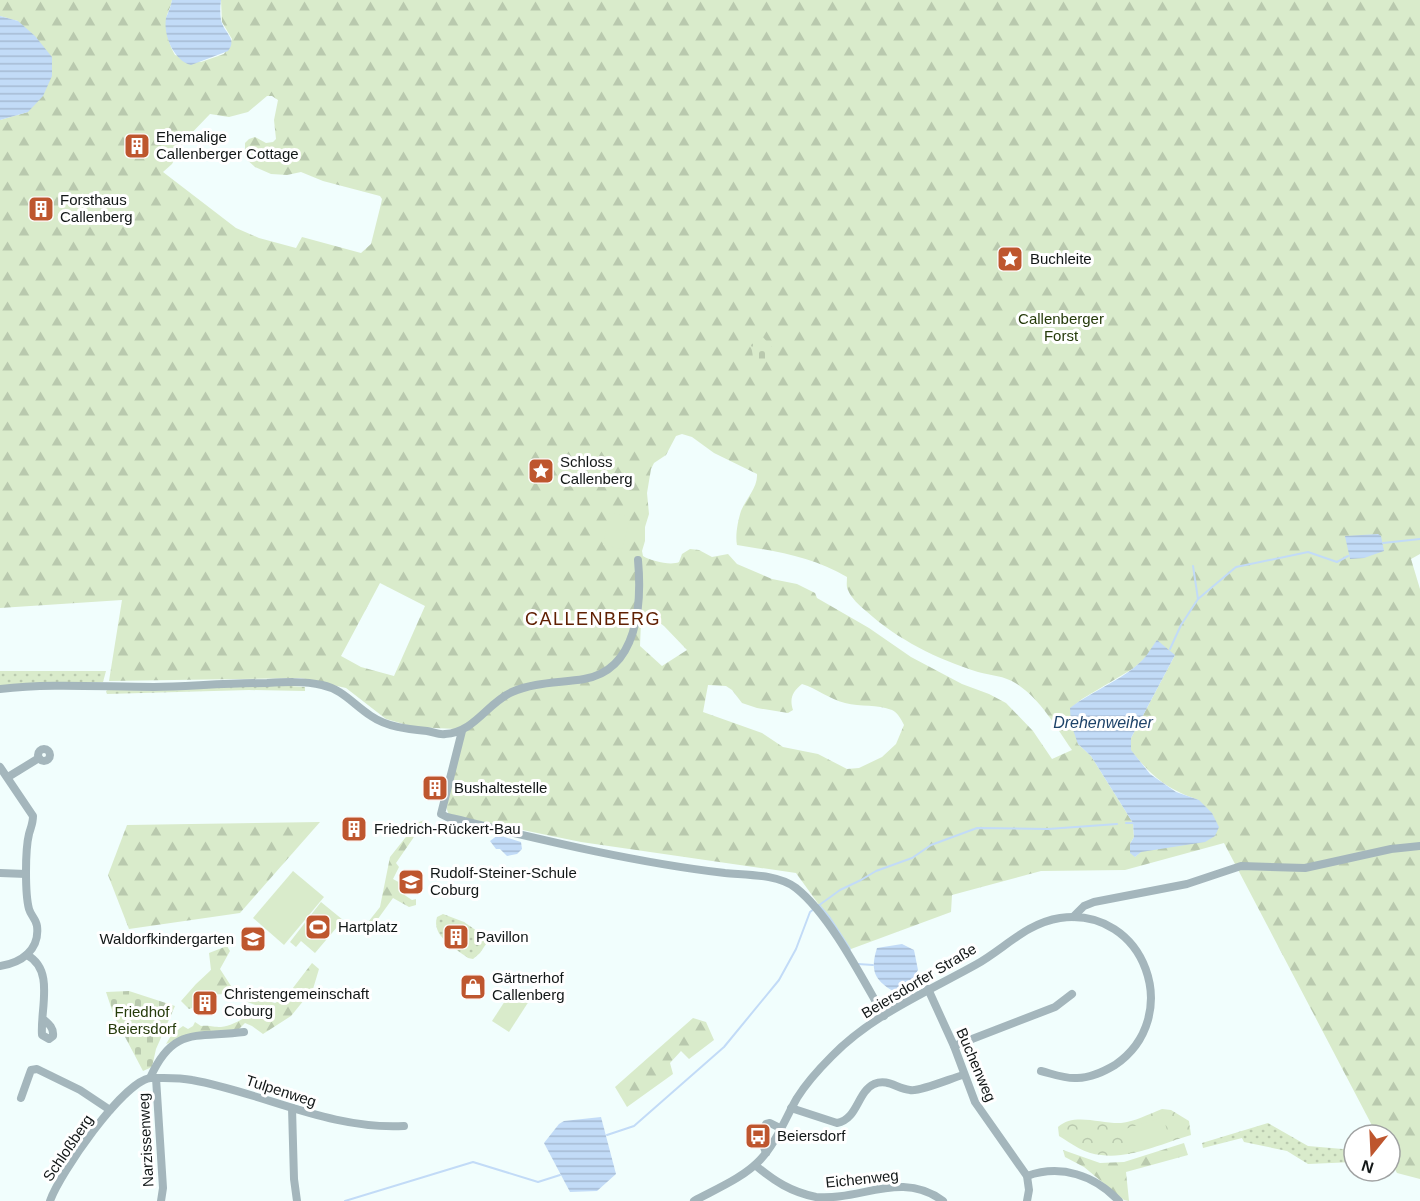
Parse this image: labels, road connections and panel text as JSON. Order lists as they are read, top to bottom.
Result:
{
  "streets": {
    "street": [
      "Beiersdorfer Straße",
      "Buchenweg",
      "Tulpenweg",
      "Narzissenweg",
      "Schloßberg",
      "Eichenweg"
    ]
  },
  "crossings": [
    ["Beiersdorfer Straße", "Buchenweg"],
    ["Beiersdorfer Straße", "Eichenweg"],
    ["Tulpenweg", "Narzissenweg"],
    ["Tulpenweg", "Schloßberg"],
    ["Narzissenweg", "Schloßberg"]
  ],
  "districts": ["CALLENBERG"],
  "water": ["Drehenweiher"],
  "parks": ["Callenberger Forst", "Friedhof Beiersdorf"],
  "places": {
    "building": [
      "Ehemalige Callenberger Cottage",
      "Forsthaus Callenberg",
      "Bushaltestelle",
      "Friedrich-Rückert-Bau",
      "Pavillon",
      "Christengemeinschaft Coburg"
    ],
    "place": ["Buchleite", "Schloss Callenberg"],
    "school or university": ["Rudolf-Steiner-Schule Coburg", "Waldorfkindergarten"],
    "sports": ["Hartplatz"],
    "shop": ["Gärtnerhof Callenberg"],
    "bus stop": ["Beiersdorf"]
  },
  "north": "bottom"
}
